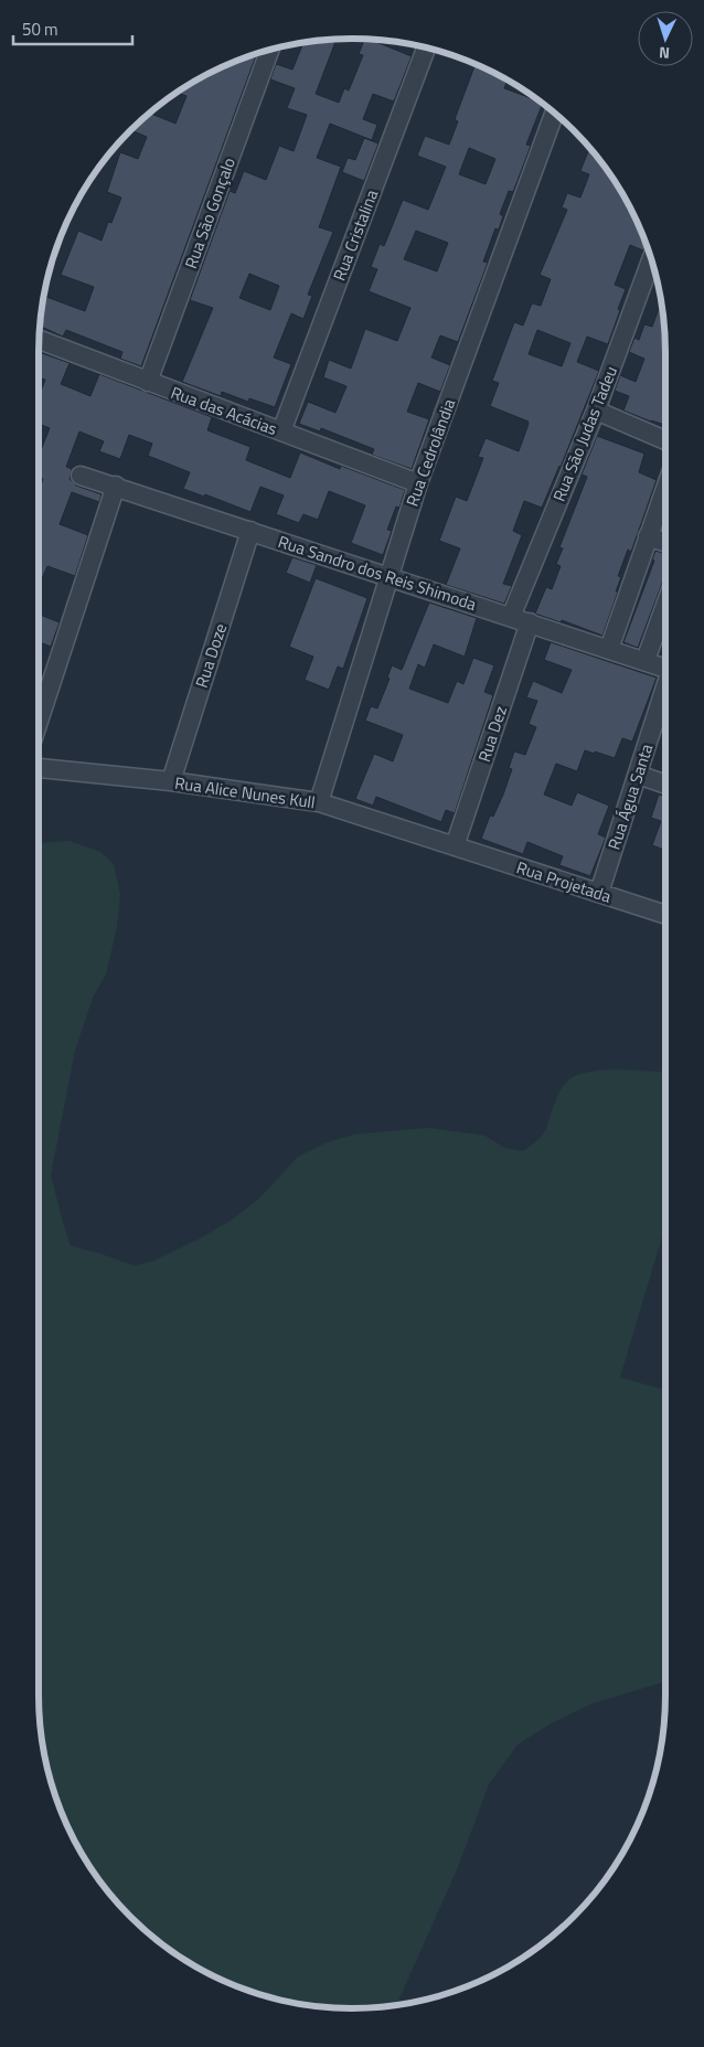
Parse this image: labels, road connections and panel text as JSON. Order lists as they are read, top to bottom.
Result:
{
  "streets": {
    "street": [
      "Rua São Gonçalo",
      "Rua Cristalina",
      "Rua das Acácias",
      "Rua São Judas Tadeu",
      "Rua Cedrolândia",
      "Rua Sandro dos Reis Shimoda",
      "Rua Doze",
      "Rua Dez",
      "Rua Alice Nunes Kull",
      "Rua Água Santa",
      "Rua Projetada"
    ]
  },
  "crossings": [
    ["Rua São Gonçalo", "Rua das Acácias"],
    ["Rua Cristalina", "Rua das Acácias"],
    ["Rua das Acácias", "Rua Cedrolândia"],
    ["Rua São Judas Tadeu", "Rua Sandro dos Reis Shimoda"],
    ["Rua Cedrolândia", "Rua Sandro dos Reis Shimoda"],
    ["Rua Cedrolândia", "Rua Alice Nunes Kull"],
    ["Rua Sandro dos Reis Shimoda", "Rua Doze"],
    ["Rua Sandro dos Reis Shimoda", "Rua Dez"],
    ["Rua Doze", "Rua Alice Nunes Kull"],
    ["Rua Dez", "Rua Alice Nunes Kull"],
    ["Rua Dez", "Rua Projetada"],
    ["Rua Alice Nunes Kull", "Rua Projetada"],
    ["Rua Água Santa", "Rua Projetada"]
  ],
  "scale_bar": "50 m",
  "north": "bottom"
}
